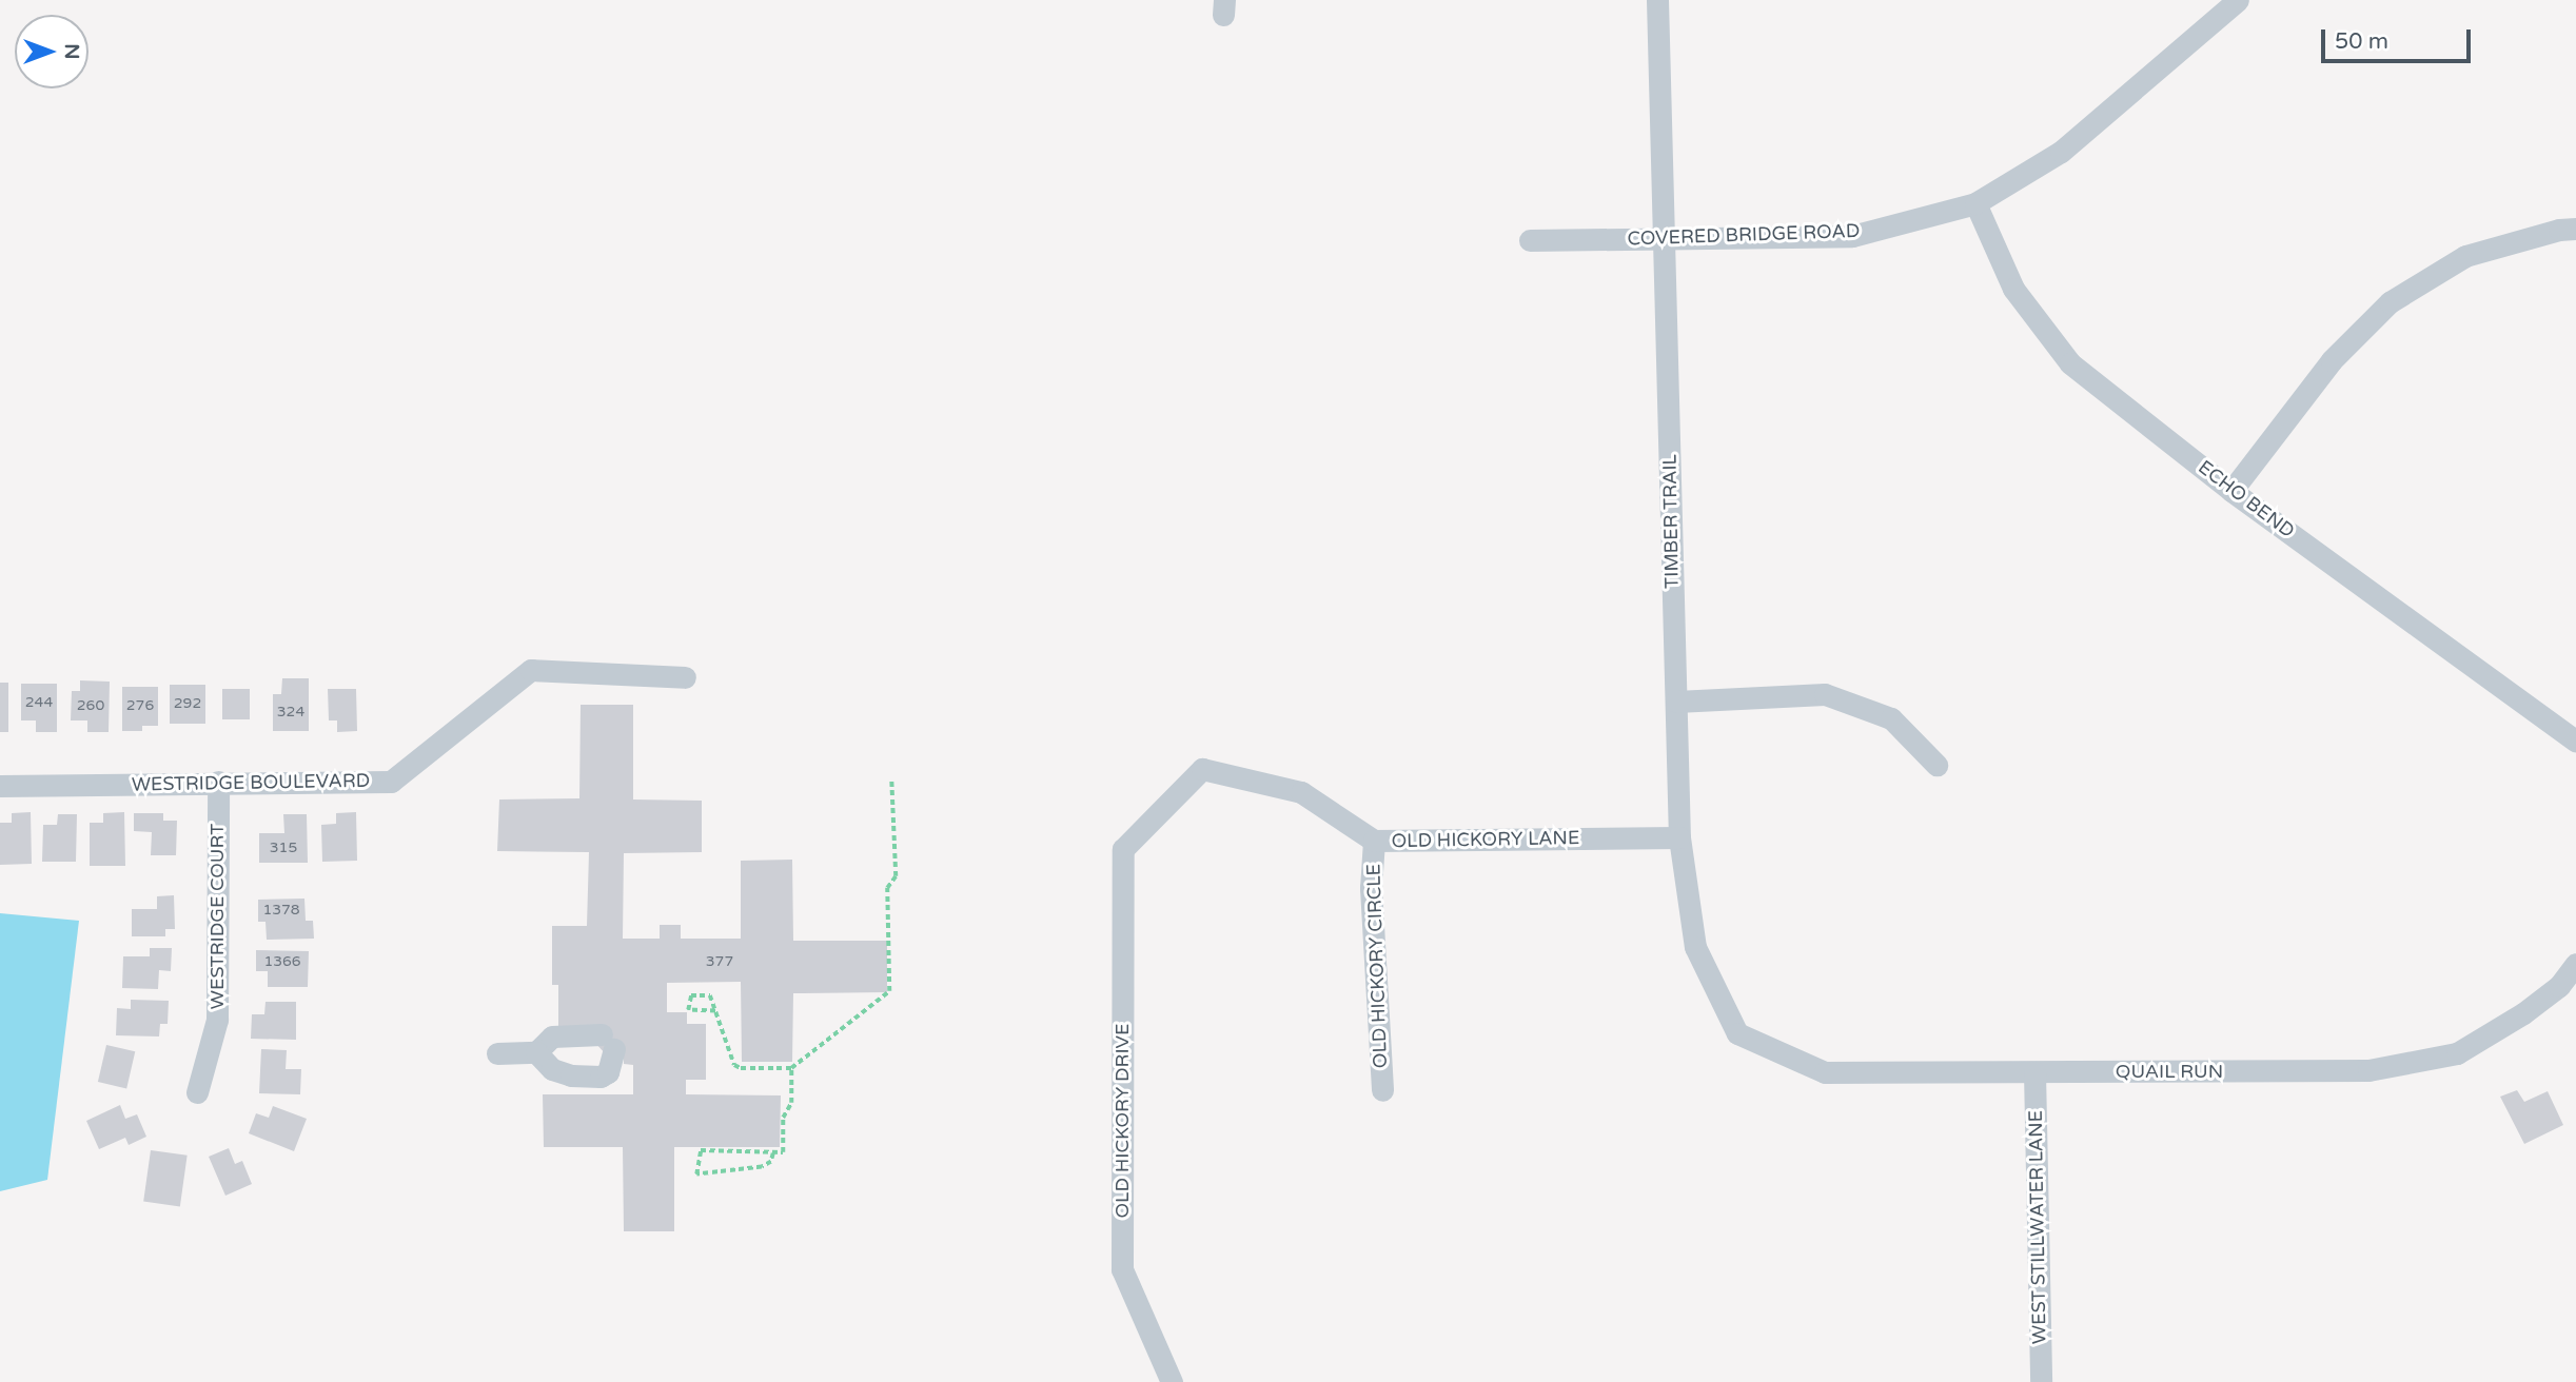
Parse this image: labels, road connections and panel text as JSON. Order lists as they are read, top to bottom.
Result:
{
  "streets": {
    "street": [
      "COVERED BRIDGE ROAD",
      "ECHO BEND",
      "TIMBER TRAIL",
      "WESTRIDGE BOULEVARD",
      "OLD HICKORY LANE",
      "WESTRIDGE COURT",
      "OLD HICKORY CIRCLE",
      "QUAIL RUN",
      "OLD HICKORY DRIVE",
      "WEST STILLWATER LANE"
    ]
  },
  "crossings": [
    ["COVERED BRIDGE ROAD", "ECHO BEND"],
    ["COVERED BRIDGE ROAD", "TIMBER TRAIL"],
    ["TIMBER TRAIL", "OLD HICKORY LANE"],
    ["TIMBER TRAIL", "QUAIL RUN"],
    ["WESTRIDGE BOULEVARD", "WESTRIDGE COURT"],
    ["OLD HICKORY LANE", "OLD HICKORY CIRCLE"],
    ["OLD HICKORY LANE", "OLD HICKORY DRIVE"],
    ["QUAIL RUN", "WEST STILLWATER LANE"]
  ],
  "house_numbers": [
    "244",
    "292",
    "260",
    "276",
    "324",
    "315",
    "1378",
    "1366",
    "377"
  ],
  "scale_bar": "50 m",
  "north": "right"
}
